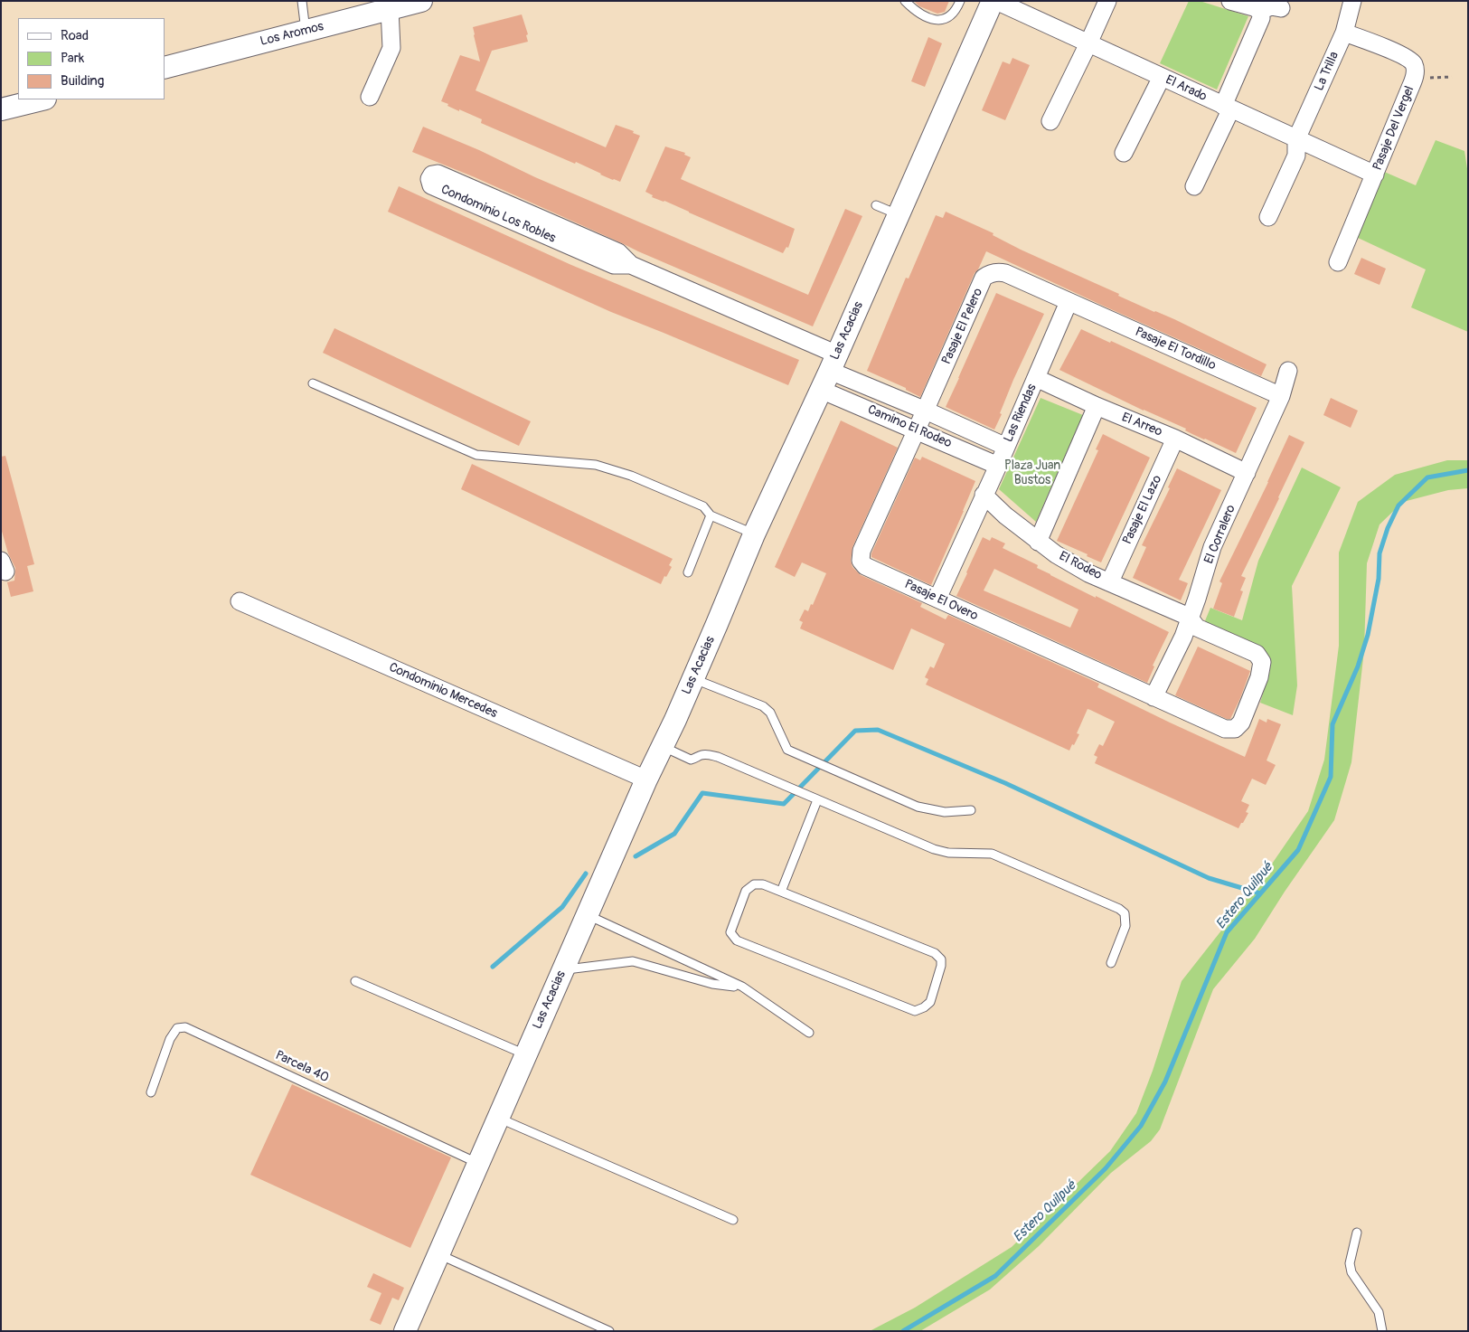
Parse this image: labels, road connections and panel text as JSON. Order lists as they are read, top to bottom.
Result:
{
  "streets": {
    "street": [
      "Los Aromos",
      "La Trilla",
      "El Arado",
      "Pasaje Del Vergel",
      "Condominio Los Robles",
      "Pasaje El Pelero",
      "Las Acacias",
      "Pasaje El Tordillo",
      "Las Riendas",
      "El Arreo",
      "Camino El Rodeo",
      "Pasaje El Lazo",
      "El Corralero",
      "El Rodeo",
      "Pasaje El Overo",
      "Condominio Mercedes"
    ],
    "lane": ["Parcela 40"]
  },
  "crossings": [
    ["La Trilla", "El Arado"],
    ["La Trilla", "Pasaje Del Vergel"],
    ["El Arado", "Pasaje Del Vergel"],
    ["El Arado", "Las Acacias"],
    ["Condominio Los Robles", "Las Acacias"],
    ["Condominio Los Robles", "Camino El Rodeo"],
    ["Pasaje El Pelero", "Pasaje El Tordillo"],
    ["Pasaje El Pelero", "Las Riendas"],
    ["Pasaje El Pelero", "Camino El Rodeo"],
    ["Las Acacias", "Camino El Rodeo"],
    ["Las Acacias", "Condominio Mercedes"],
    ["Las Acacias", "Parcela 40"],
    ["Pasaje El Tordillo", "Las Riendas"],
    ["Pasaje El Tordillo", "El Corralero"],
    ["Las Riendas", "El Arreo"],
    ["Las Riendas", "Camino El Rodeo"],
    ["Las Riendas", "El Rodeo"],
    ["Las Riendas", "Pasaje El Overo"],
    ["El Arreo", "Pasaje El Lazo"],
    ["El Arreo", "El Corralero"],
    ["Camino El Rodeo", "Pasaje El Overo"],
    ["Pasaje El Lazo", "El Rodeo"],
    ["El Corralero", "El Rodeo"],
    ["El Corralero", "Pasaje El Overo"],
    ["El Rodeo", "Pasaje El Overo"]
  ],
  "water": ["Estero Quilpué"],
  "parks": ["Plaza Juan Bustos"],
  "legend": ["Road", "Park", "Building"]
}
